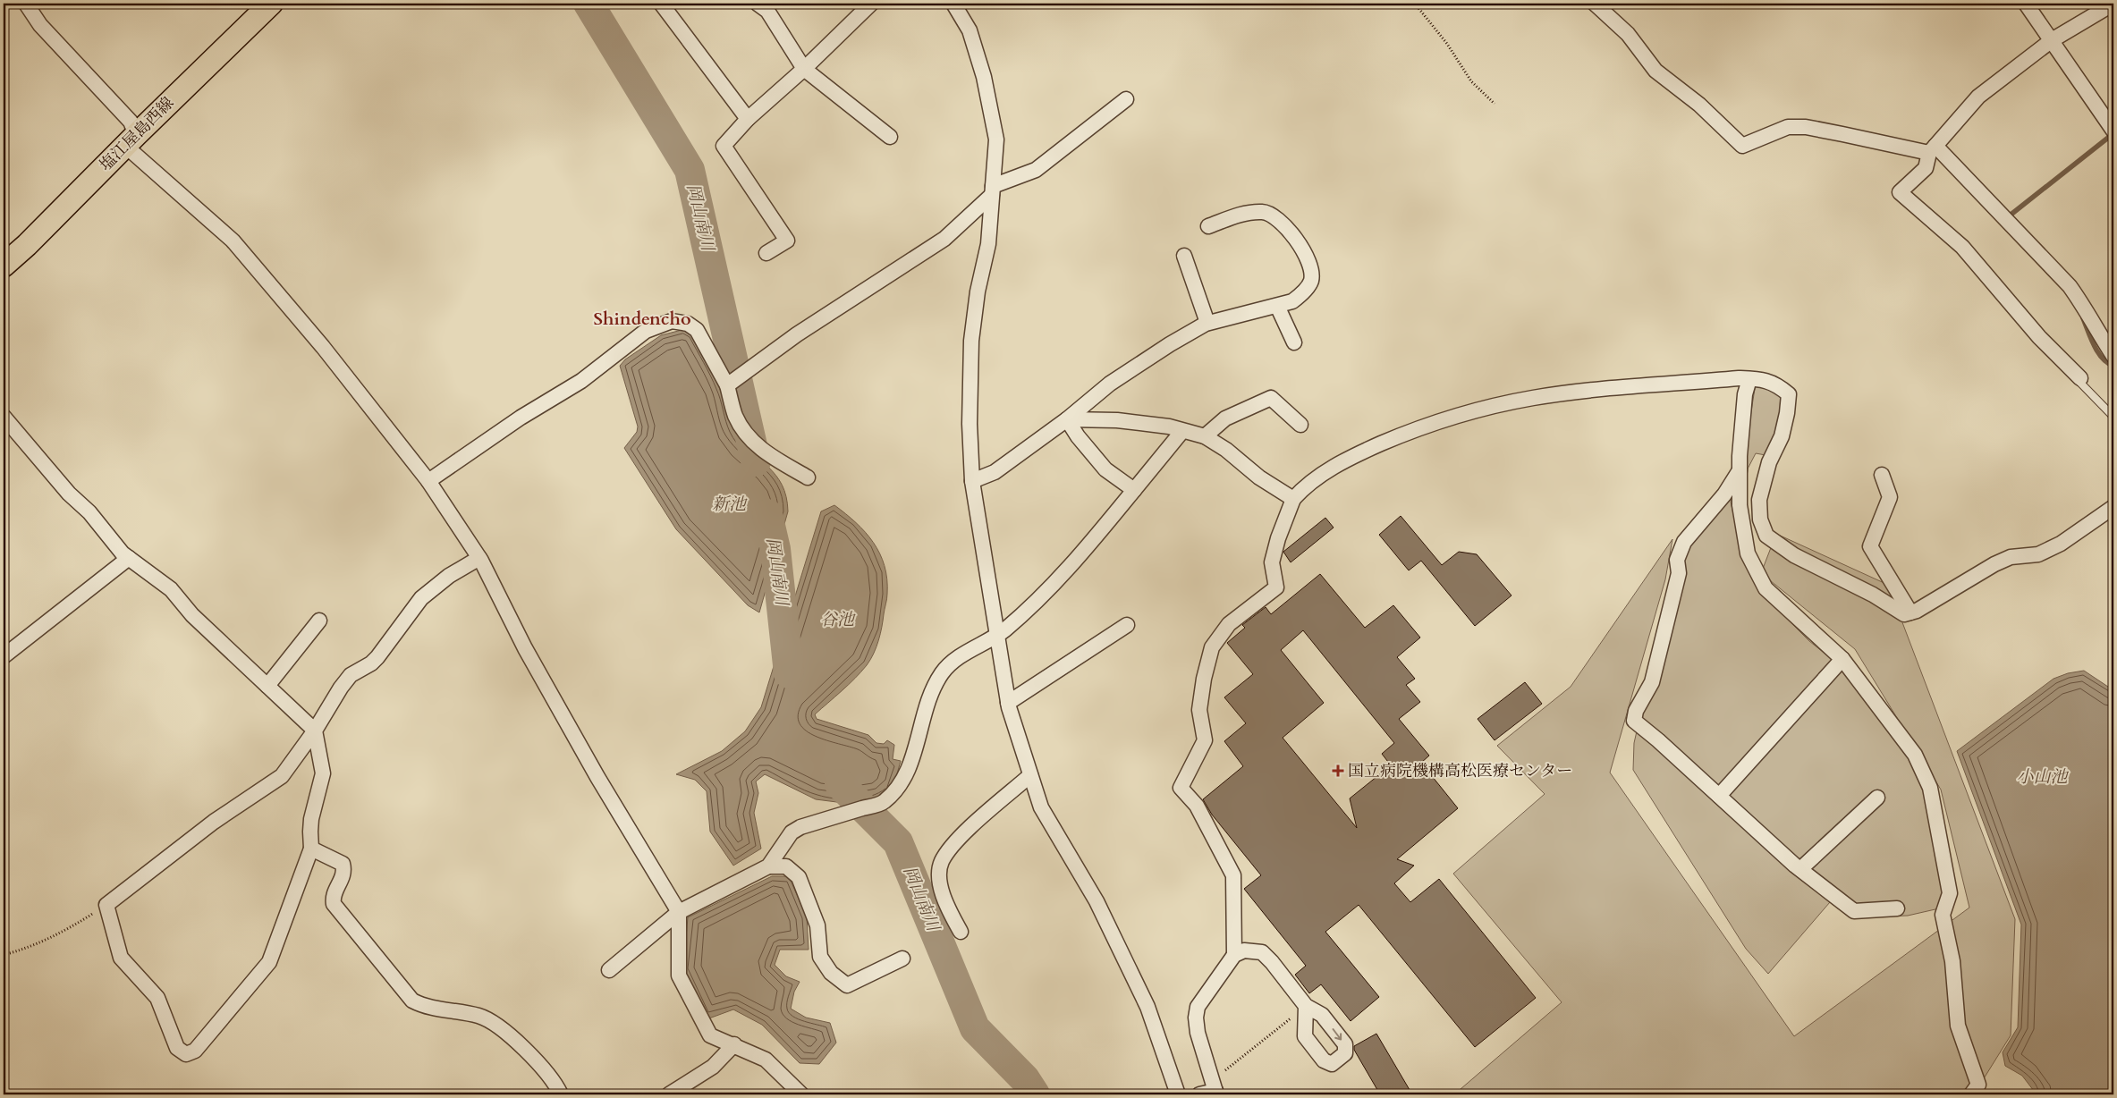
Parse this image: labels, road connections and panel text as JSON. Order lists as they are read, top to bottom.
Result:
{
  "streets": {
    "main road": ["塩江屋島西線"]
  },
  "districts": ["Shindencho"],
  "water": [
    "岡山南川",
    "新池",
    "谷池",
    "小山池"
  ],
  "places": {
    "health": ["国立病院機構高松医療センター"]
  }
}
